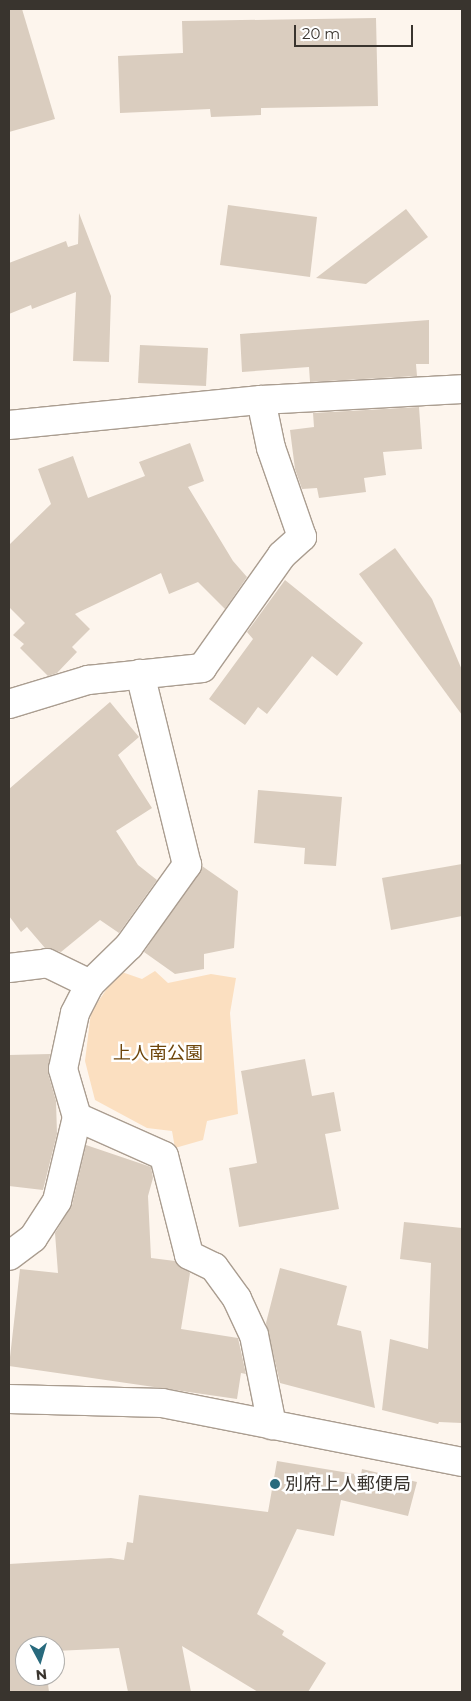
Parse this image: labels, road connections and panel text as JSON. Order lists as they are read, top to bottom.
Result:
{
  "parks": ["上人南公園"],
  "places": ["別府上人郵便局"],
  "scale_bar": "20 m",
  "north": "bottom"
}
